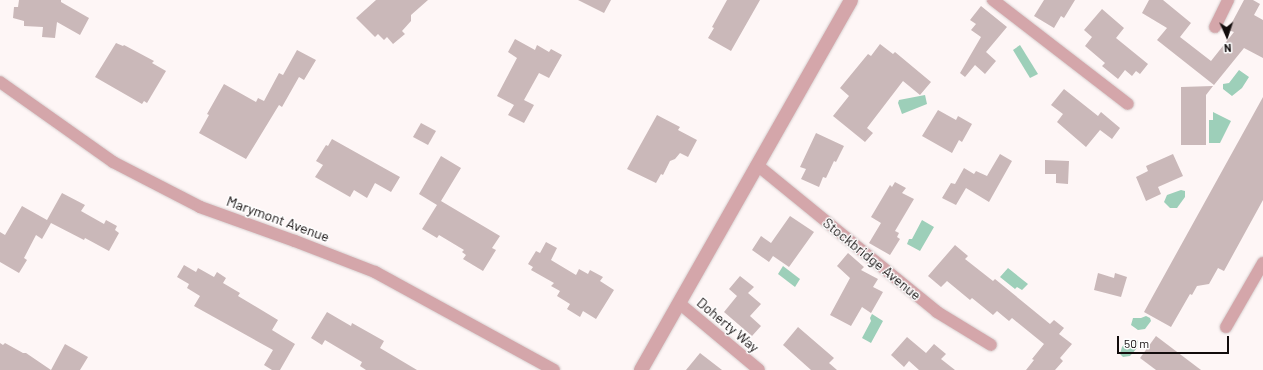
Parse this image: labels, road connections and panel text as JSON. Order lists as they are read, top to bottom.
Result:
{
  "streets": {
    "street": ["Marymont Avenue", "Stockbridge Avenue", "Doherty Way"]
  },
  "scale_bar": "50 m",
  "north": "bottom"
}
